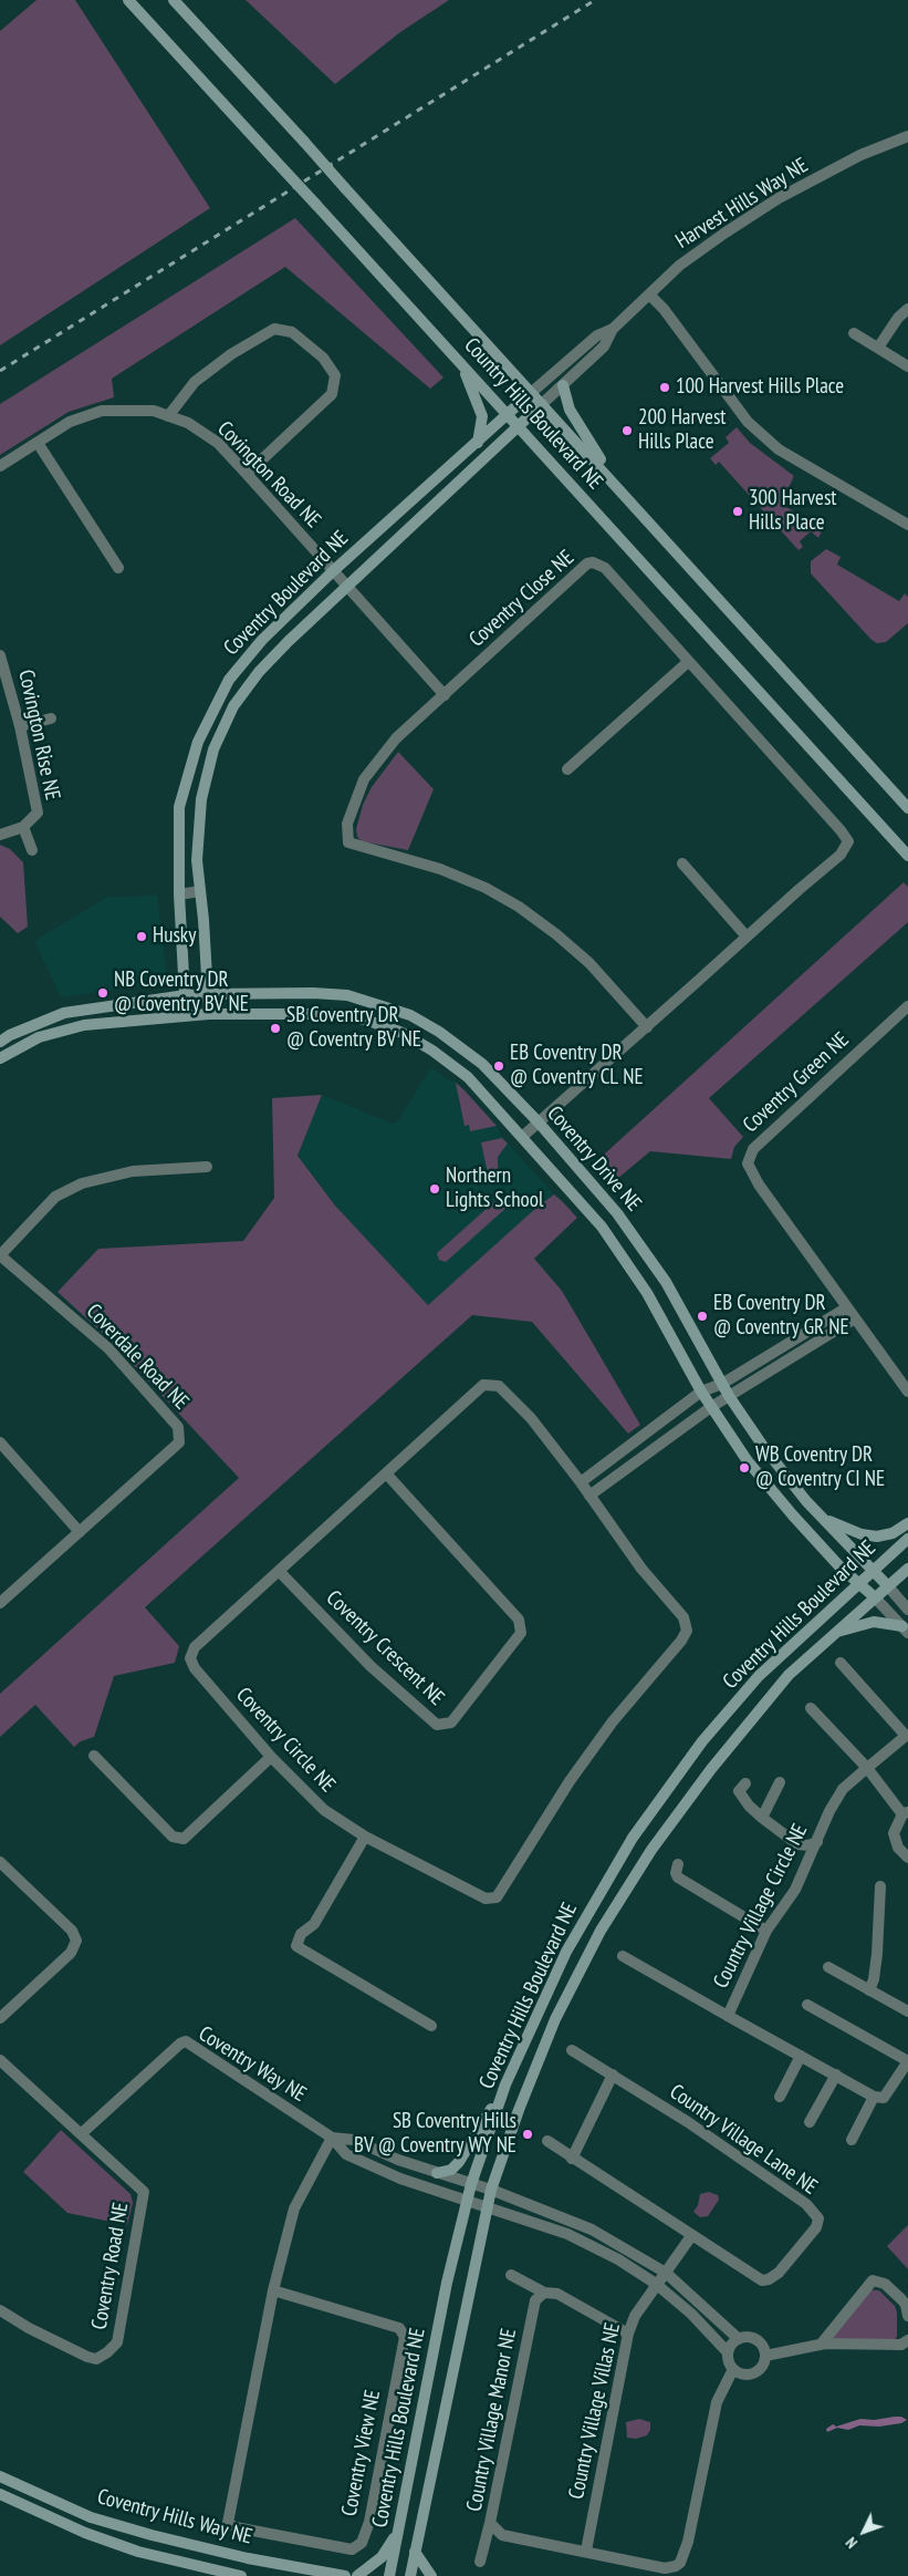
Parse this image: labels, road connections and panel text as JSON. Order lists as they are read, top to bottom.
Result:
{
  "streets": {
    "street": [
      "Harvest Hills Way NE",
      "Country Hills Boulevard NE",
      "Covington Road NE",
      "Coventry Boulevard NE",
      "Coventry Close NE",
      "Covington Rise NE",
      "Coventry Green NE",
      "Coventry Drive NE",
      "Coverdale Road NE",
      "Coventry Hills Boulevard NE",
      "Coventry Crescent NE",
      "Coventry Circle NE",
      "Country Village Circle NE",
      "Coventry Way NE",
      "Country Village Lane NE",
      "Coventry Road NE",
      "Country Village Villas NE",
      "Country Village Manor NE",
      "Coventry View NE",
      "Coventry Hills Way NE"
    ]
  },
  "crossings": [
    ["Harvest Hills Way NE", "Country Hills Boulevard NE"],
    ["Harvest Hills Way NE", "Coventry Boulevard NE"],
    ["Country Hills Boulevard NE", "Coventry Boulevard NE"],
    ["Covington Road NE", "Coventry Boulevard NE"],
    ["Covington Road NE", "Coventry Close NE"],
    ["Coventry Boulevard NE", "Coventry Drive NE"],
    ["Coventry Close NE", "Coventry Drive NE"],
    ["Coventry Drive NE", "Coventry Hills Boulevard NE"],
    ["Coventry Hills Boulevard NE", "Coventry Way NE"],
    ["Coventry Crescent NE", "Coventry Circle NE"],
    ["Coventry Way NE", "Coventry Road NE"],
    ["Coventry Way NE", "Country Village Villas NE"],
    ["Coventry Way NE", "Country Village Manor NE"],
    ["Coventry Way NE", "Coventry View NE"],
    ["Country Village Villas NE", "Country Village Manor NE"]
  ],
  "places": [
    "100 Harvest Hills Place",
    "200 Harvest Hills Place",
    "300 Harvest Hills Place",
    "Husky",
    "NB Coventry DR @ Coventry BV NE",
    "SB Coventry DR @ Coventry BV NE",
    "EB Coventry DR @ Coventry CL NE",
    "Northern Lights School",
    "EB Coventry DR @ Coventry GR NE",
    "WB Coventry DR @ Coventry CI NE",
    "SB Coventry Hills BV @ Coventry WY NE"
  ],
  "north": "bottom left"
}
